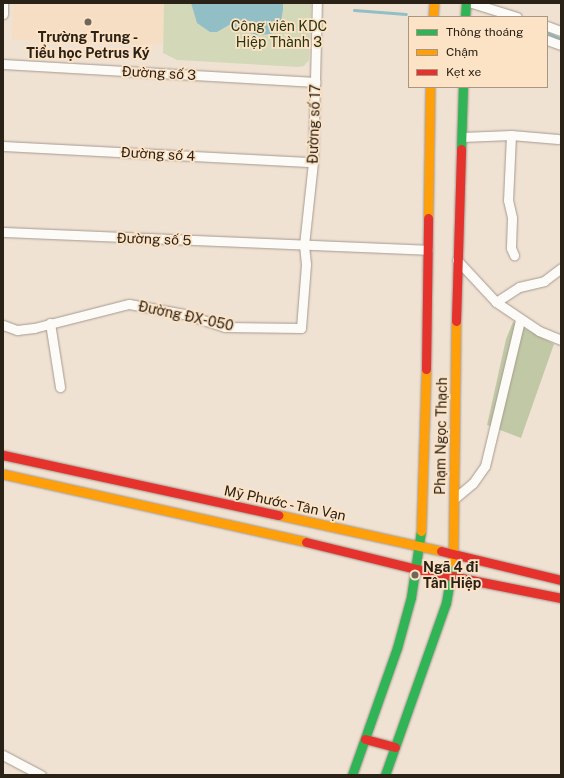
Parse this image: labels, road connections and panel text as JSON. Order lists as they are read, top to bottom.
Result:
{
  "streets": {
    "main road": ["Phạm Ngọc Thạch", "Mỹ Phước - Tân Vạn"],
    "street": [
      "Đường số 3",
      "Đường số 17",
      "Đường số 4",
      "Đường số 5",
      "Đường ĐX-050"
    ]
  },
  "crossings": [
    ["Đường số 3", "Đường số 17"],
    ["Đường số 17", "Đường số 4"],
    ["Đường số 17", "Đường số 5"],
    ["Đường số 17", "Đường ĐX-050"],
    ["Đường số 5", "Phạm Ngọc Thạch"],
    ["Phạm Ngọc Thạch", "Mỹ Phước - Tân Vạn"]
  ],
  "parks": ["Công viên KDC Hiệp Thành 3"],
  "places": ["Trường Trung - Tiểu học Petrus Ký", "Ngã 4 đi Tân Hiệp"],
  "legend": ["Thông thoáng", "Chậm", "Kẹt xe"]
}
